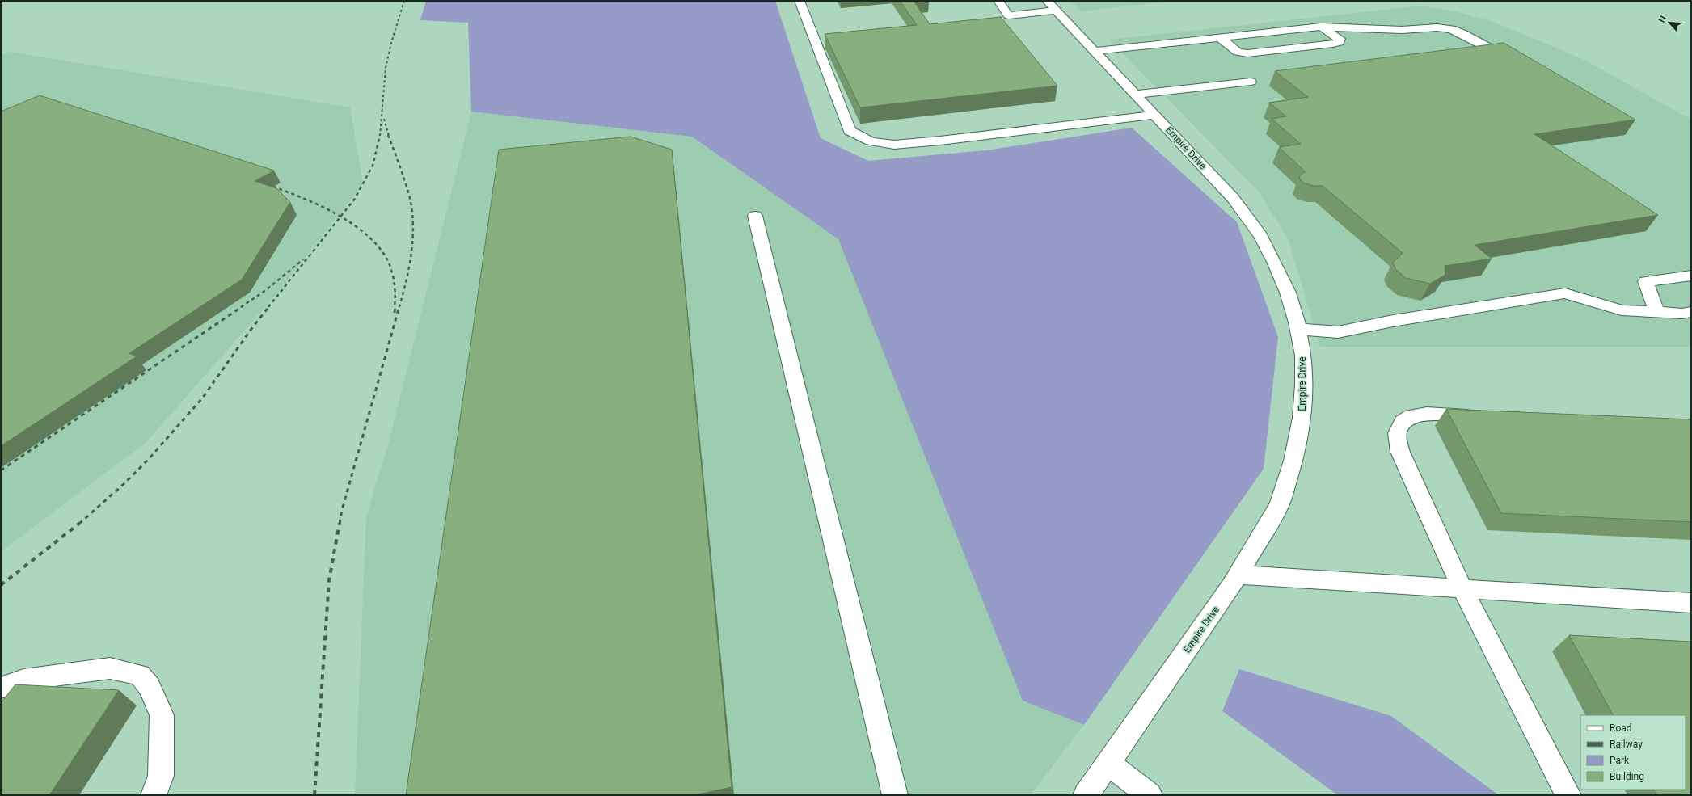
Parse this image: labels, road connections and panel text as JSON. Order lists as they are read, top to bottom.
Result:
{
  "streets": {
    "street": ["Empire Drive"]
  },
  "legend": [
    "Road",
    "Railway",
    "Park",
    "Building"
  ],
  "north": "top left"
}
